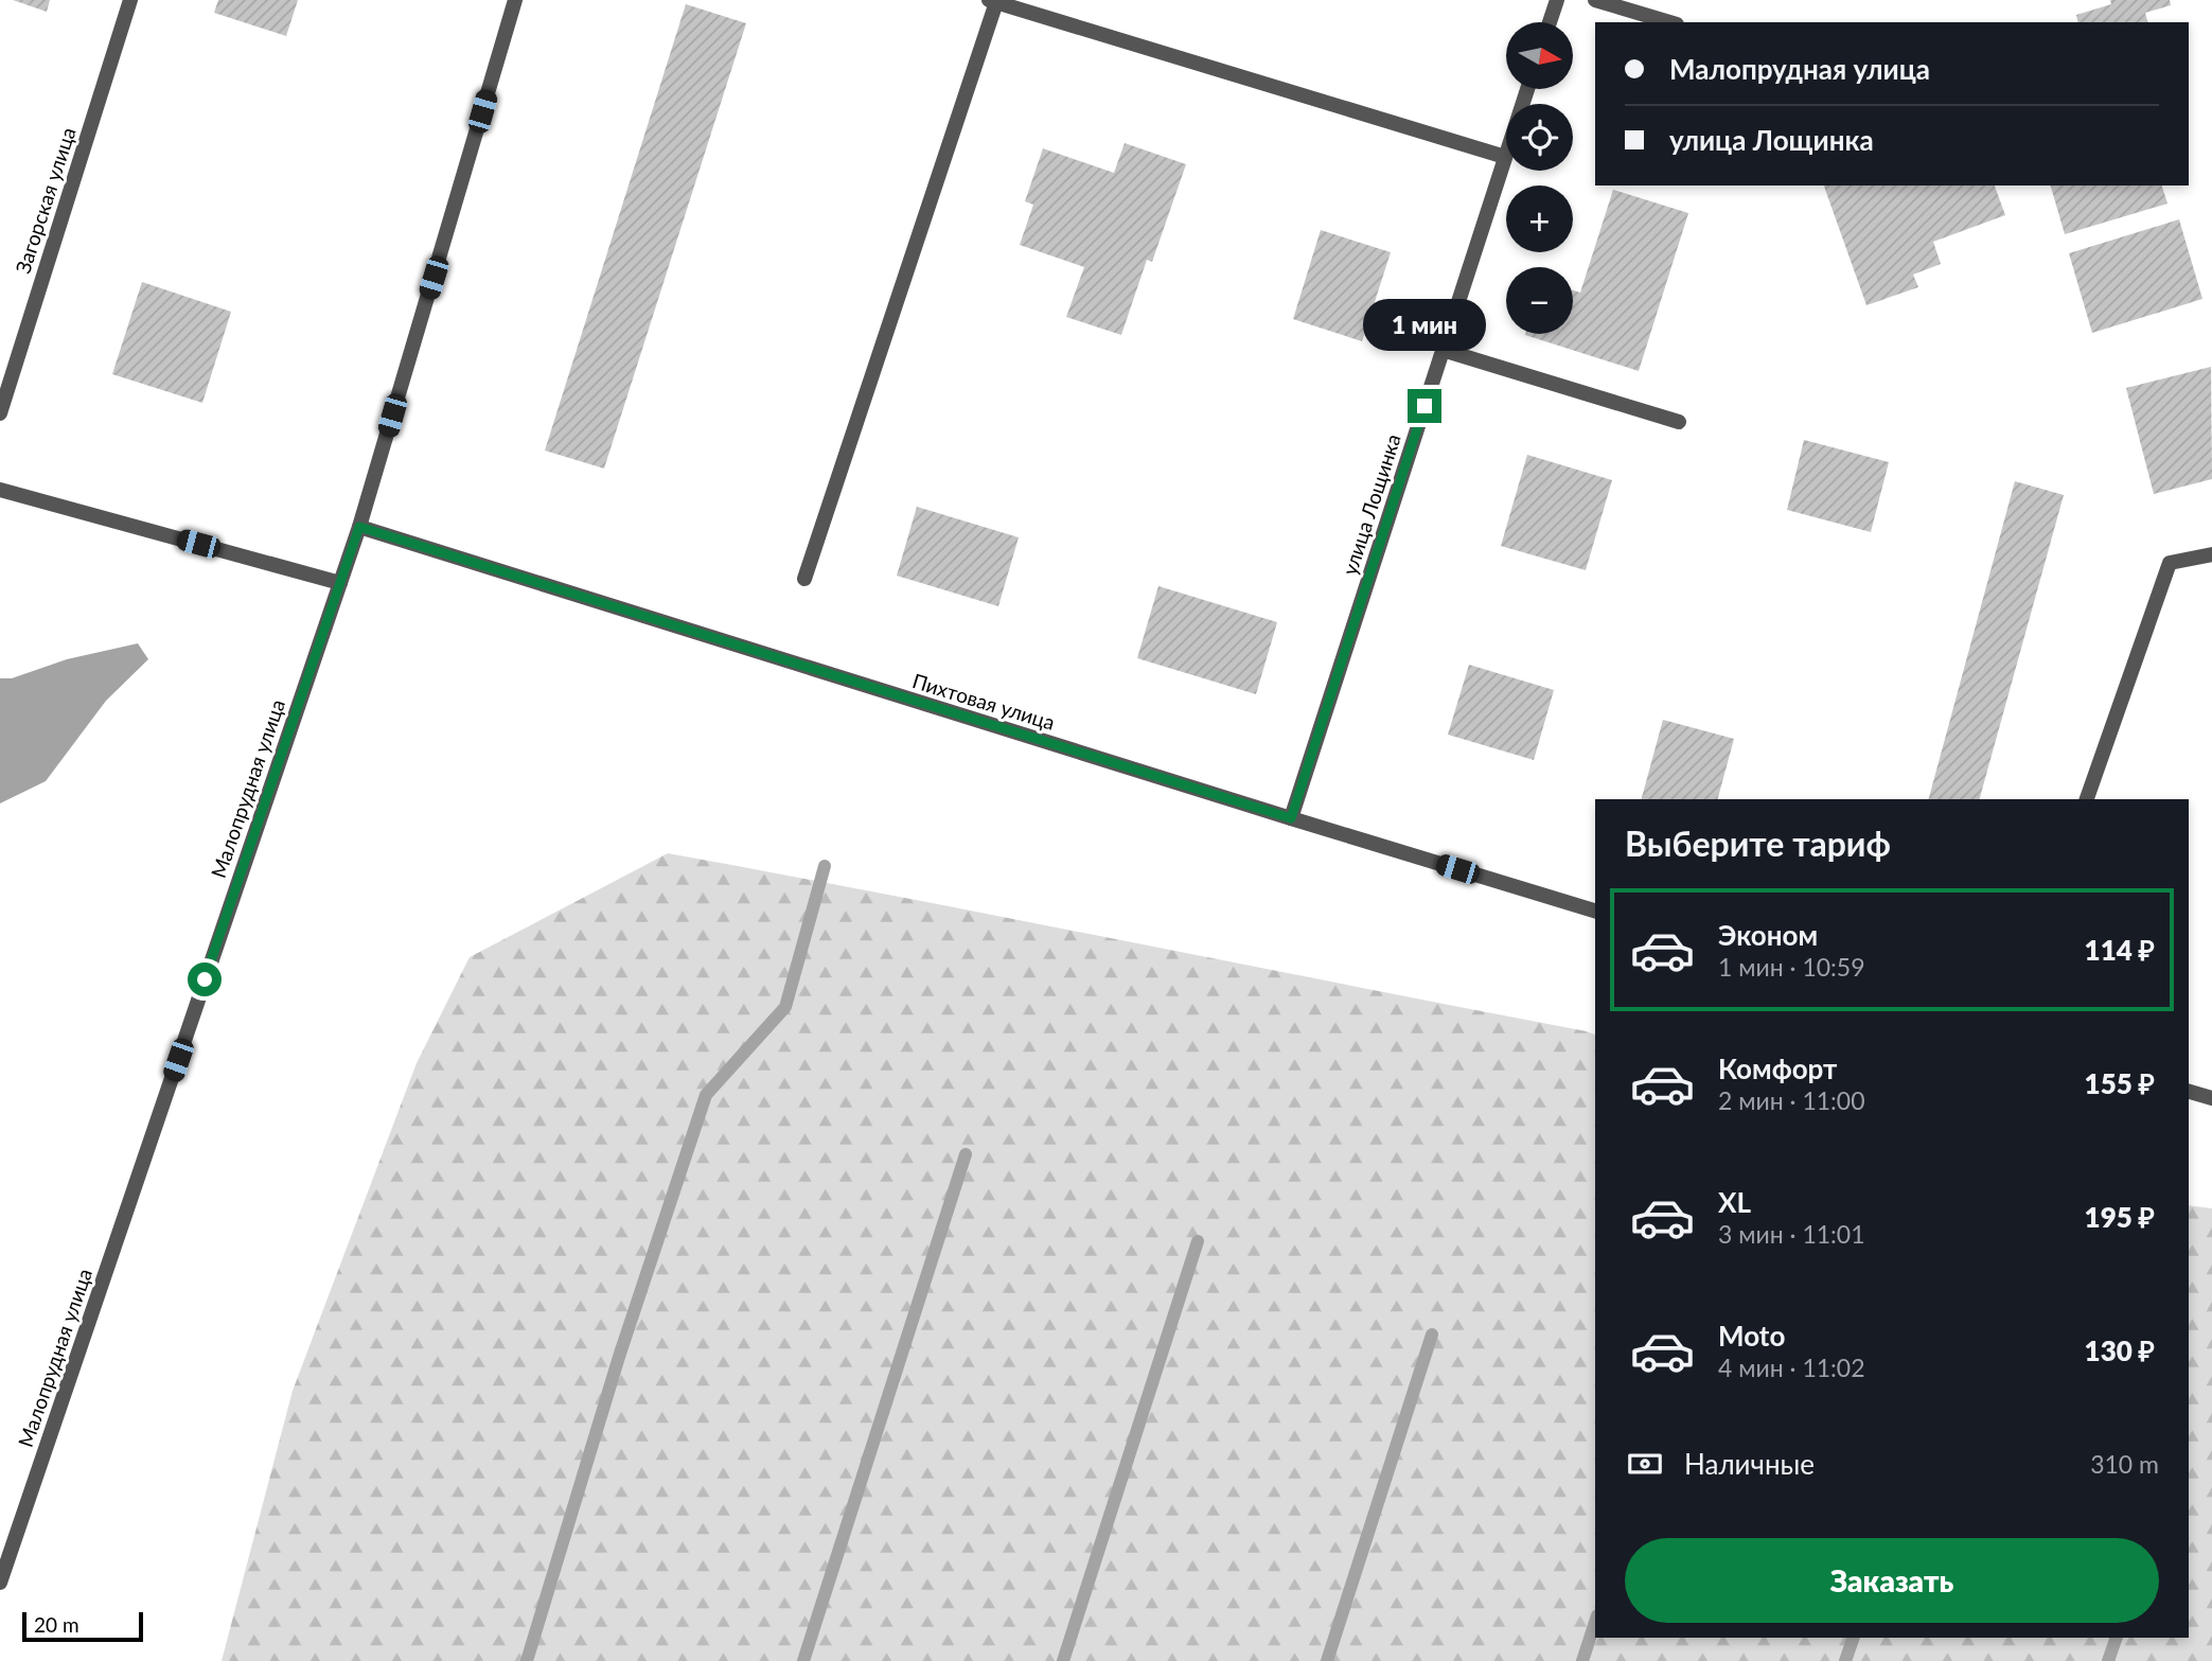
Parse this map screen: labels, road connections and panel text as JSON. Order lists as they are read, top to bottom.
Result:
{
  "streets": {
    "street": [
      "Загорская улица",
      "улица Лощинка",
      "Пихтовая улица",
      "Малопрудная улица"
    ]
  },
  "crossings": [
    ["улица Лощинка", "Пихтовая улица"],
    ["Пихтовая улица", "Малопрудная улица"]
  ],
  "scale_bar": "20 m",
  "north": "right",
  "page": {
    "map_buttons": ["+", "−"],
    "banner": ["Малопрудная улица", "улица Лощинка"],
    "bubble": "1 мин",
    "heading": "Выберите тариф",
    "list": [
      {
        "name": "Эконом",
        "note": "1 мин · 10:59",
        "value": "114 ₽"
      },
      {
        "name": "Комфорт",
        "note": "2 мин · 11:00",
        "value": "155 ₽"
      },
      {
        "name": "XL",
        "note": "3 мин · 11:01",
        "value": "195 ₽"
      },
      {
        "name": "Moto",
        "note": "4 мин · 11:02",
        "value": "130 ₽"
      }
    ],
    "pay": ["Наличные", "310 m"],
    "buttons": "Заказать",
    "scale": "20 m"
  }
}
